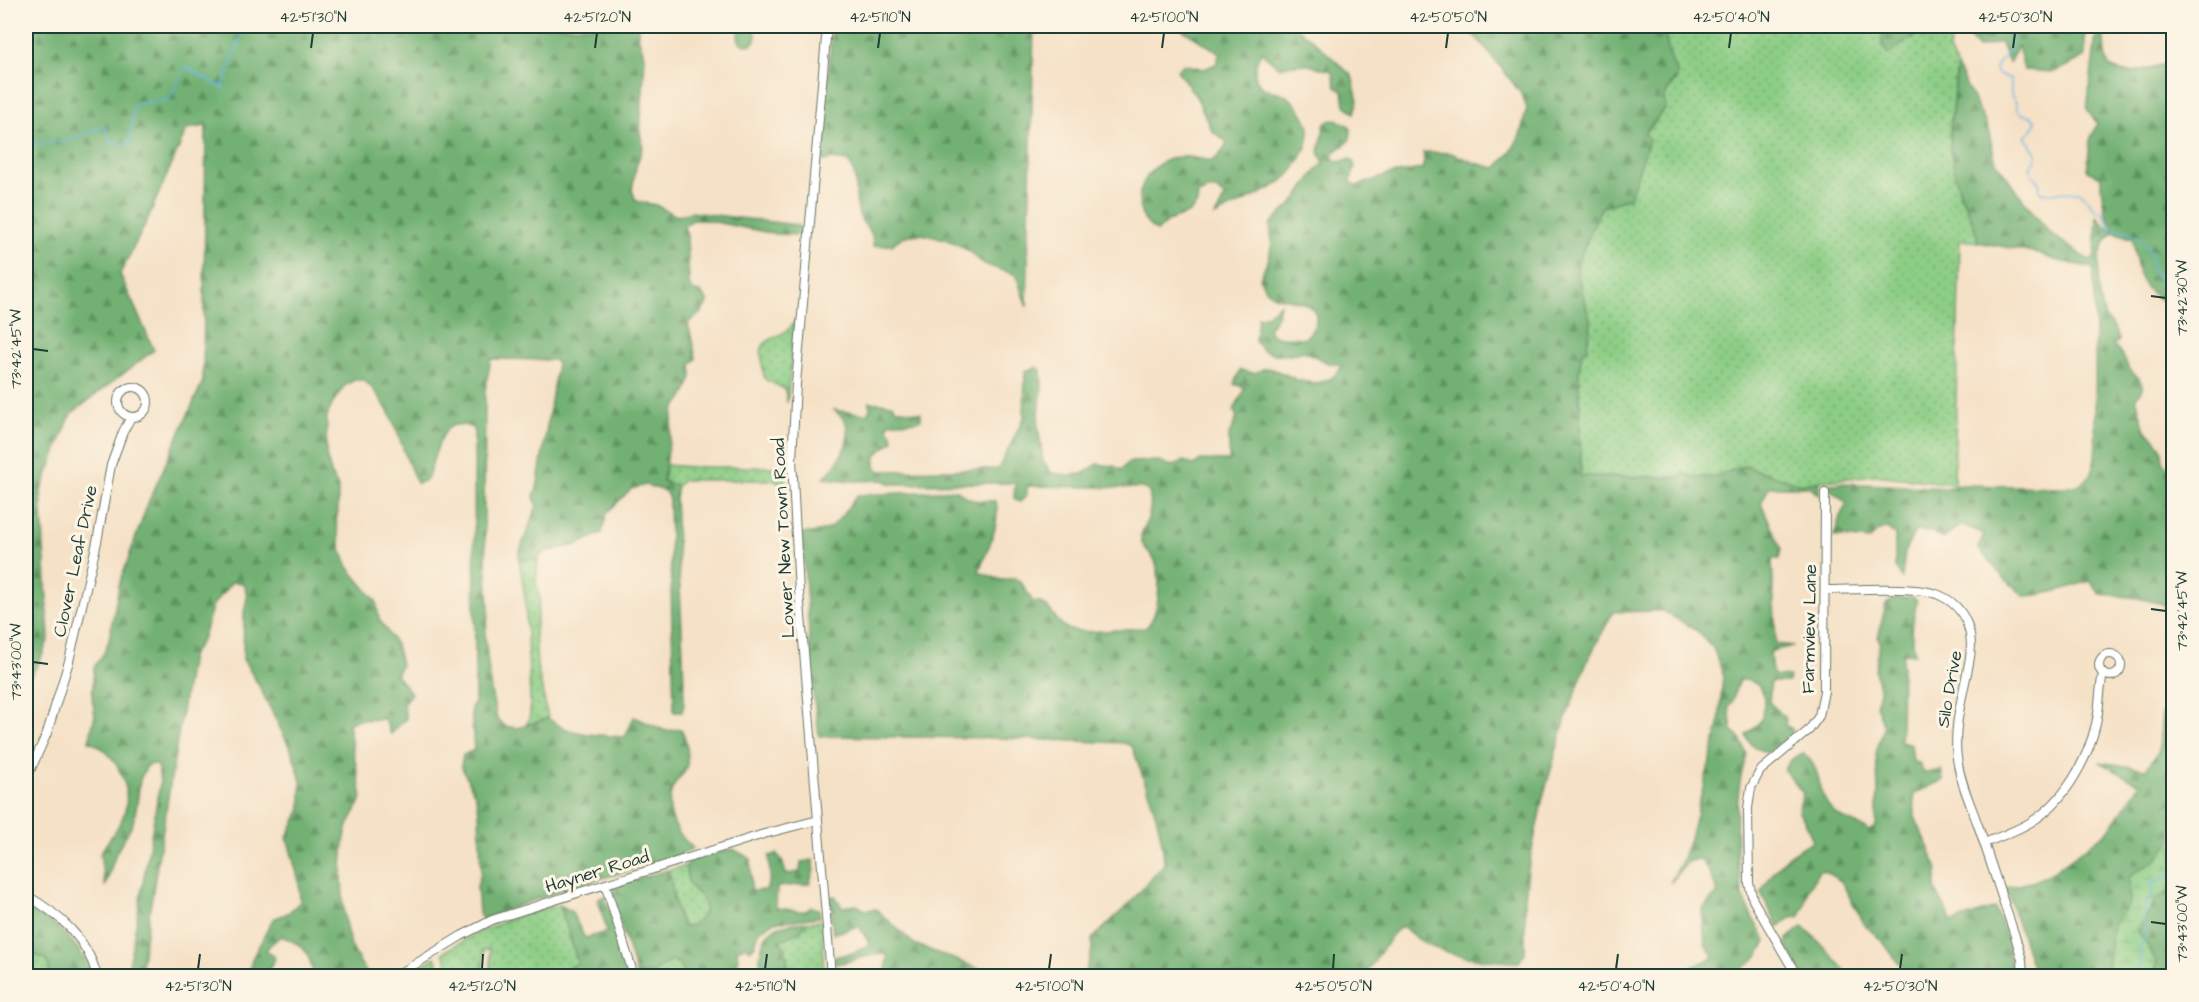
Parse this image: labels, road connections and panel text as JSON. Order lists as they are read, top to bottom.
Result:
{
  "streets": {
    "street": [
      "Lower New Town Road",
      "Clover Leaf Drive",
      "Farmview Lane",
      "Silo Drive",
      "Hayner Road"
    ]
  },
  "crossings": [
    ["Lower New Town Road", "Hayner Road"],
    ["Farmview Lane", "Silo Drive"]
  ],
  "coordinates": [
    "42°51'30\"N",
    "42°51'20\"N",
    "42°51'10\"N",
    "42°51'00\"N",
    "42°50'50\"N",
    "42°50'40\"N",
    "42°50'30\"N",
    "73°42'30\"W",
    "73°42'45\"W",
    "73°43'00\"W"
  ]
}
